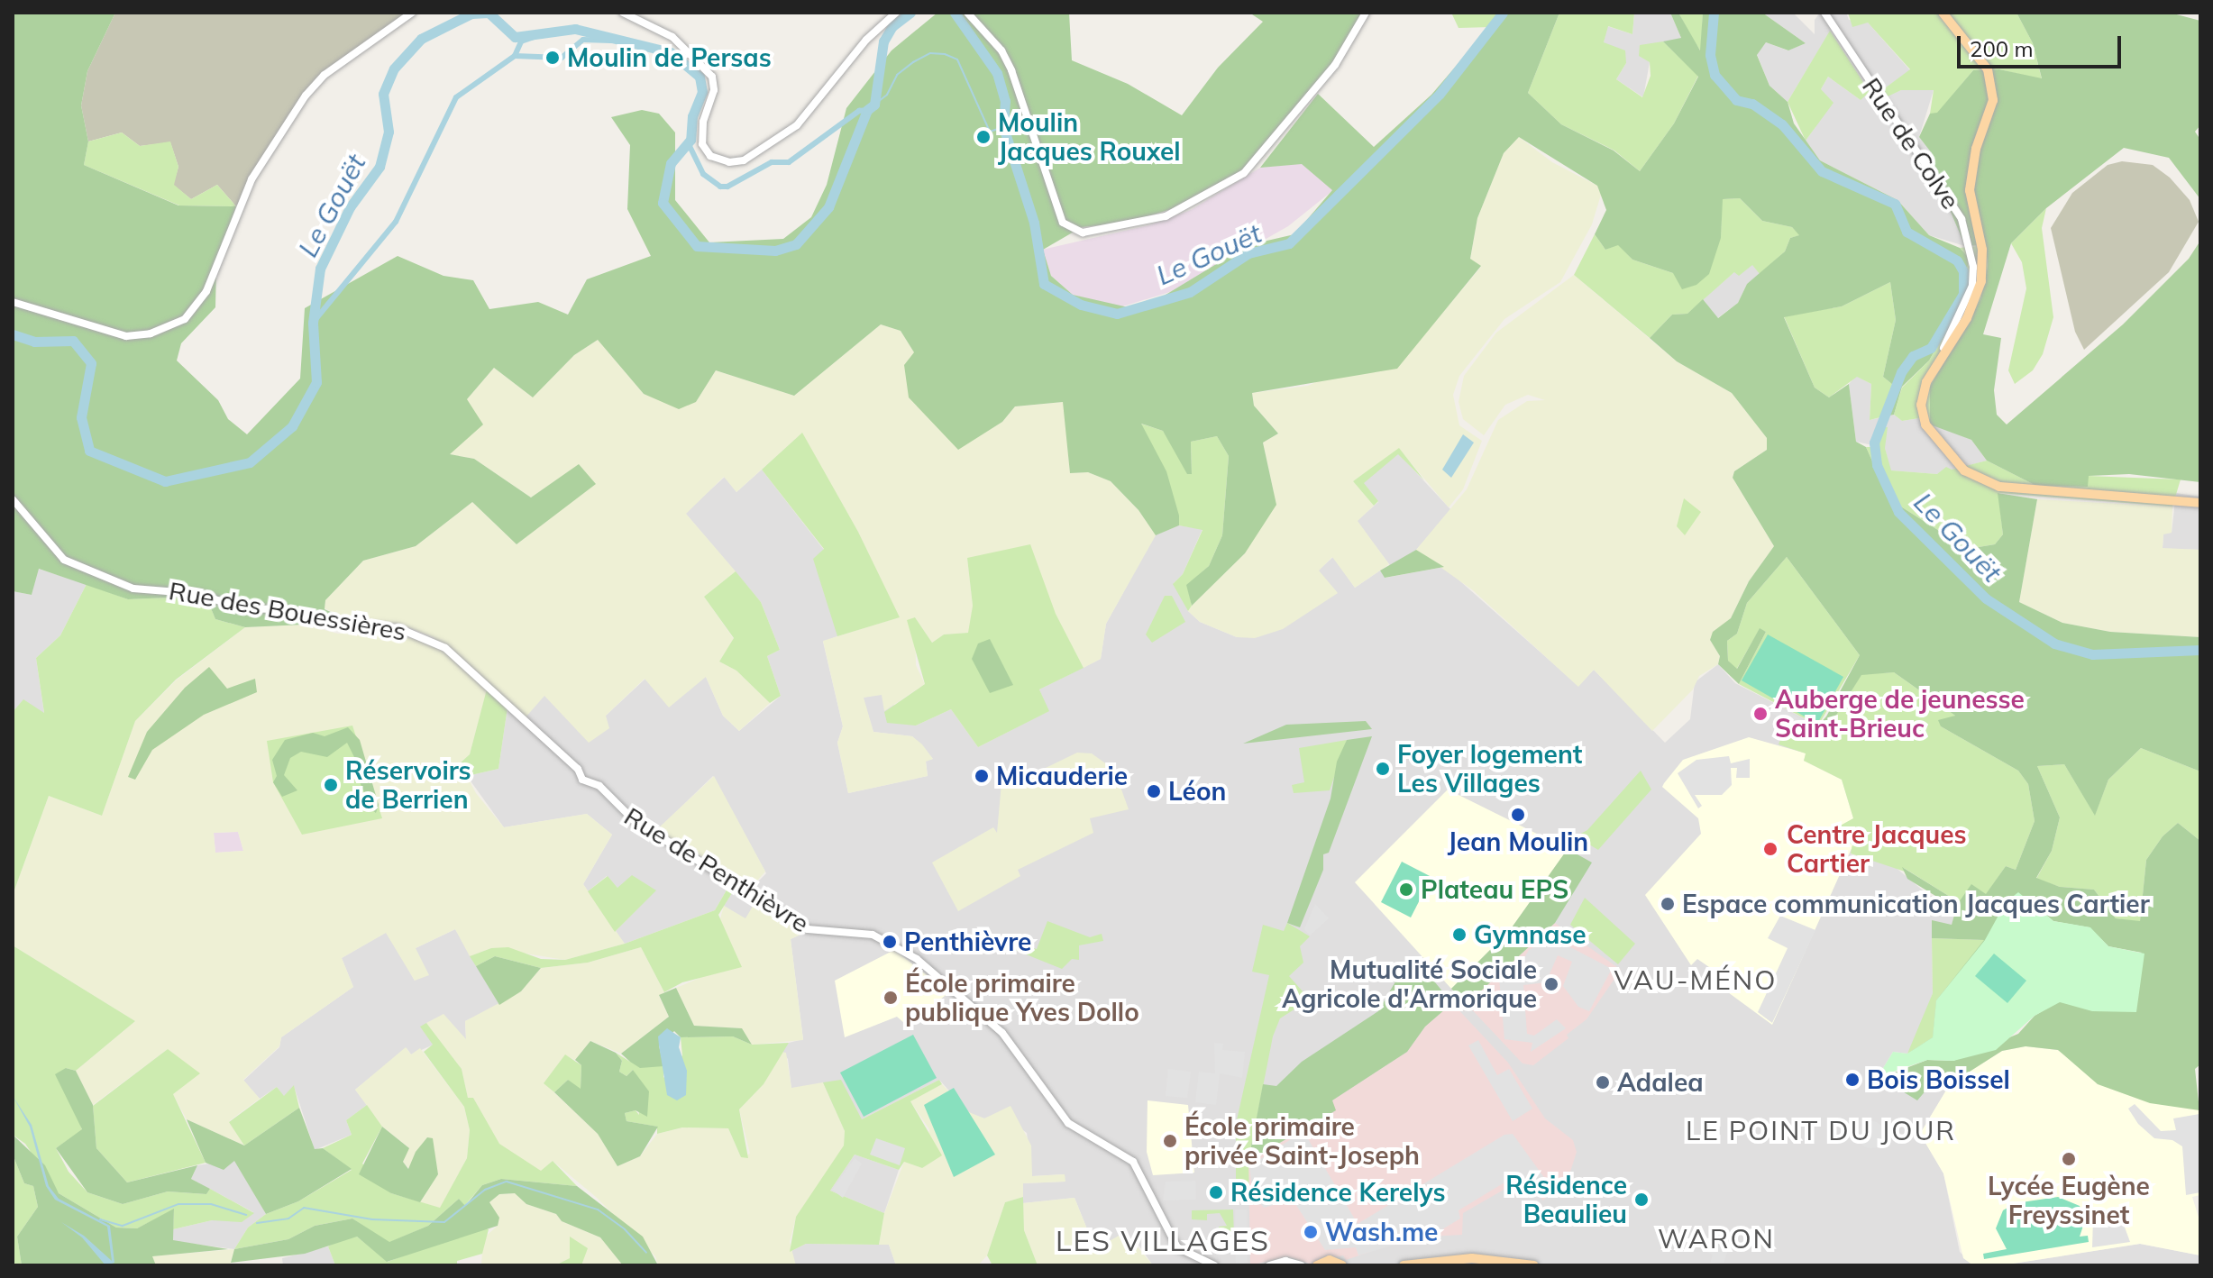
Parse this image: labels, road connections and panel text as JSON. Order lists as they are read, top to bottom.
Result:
{
  "streets": {
    "street": ["Rue de Colve", "Rue des Bouessières", "Rue de Penthièvre"]
  },
  "crossings": [
    ["Rue des Bouessières", "Rue de Penthièvre"]
  ],
  "districts": [
    "VAU-MÉNO",
    "LE POINT DU JOUR",
    "WARON",
    "LES VILLAGES"
  ],
  "water": ["Le Gouët"],
  "places": [
    "Moulin de Persas",
    "Moulin Jacques Rouxel",
    "Auberge de jeunesse Saint-Brieuc",
    "Foyer logement Les Villages",
    "Micauderie",
    "Réservoirs de Berrien",
    "Léon",
    "Jean Moulin",
    "Centre Jacques Cartier",
    "Plateau EPS",
    "Espace communication Jacques Cartier",
    "Gymnase",
    "Penthièvre",
    "Mutualité Sociale Agricole d'Armorique",
    "École primaire publique Yves Dollo",
    "Bois Boissel",
    "Adalea",
    "École primaire privée Saint-Joseph",
    "Lycée Eugène Freyssinet",
    "Résidence Kerelys",
    "Résidence Beaulieu",
    "Wash.me"
  ],
  "scale_bar": "200 m"
}
